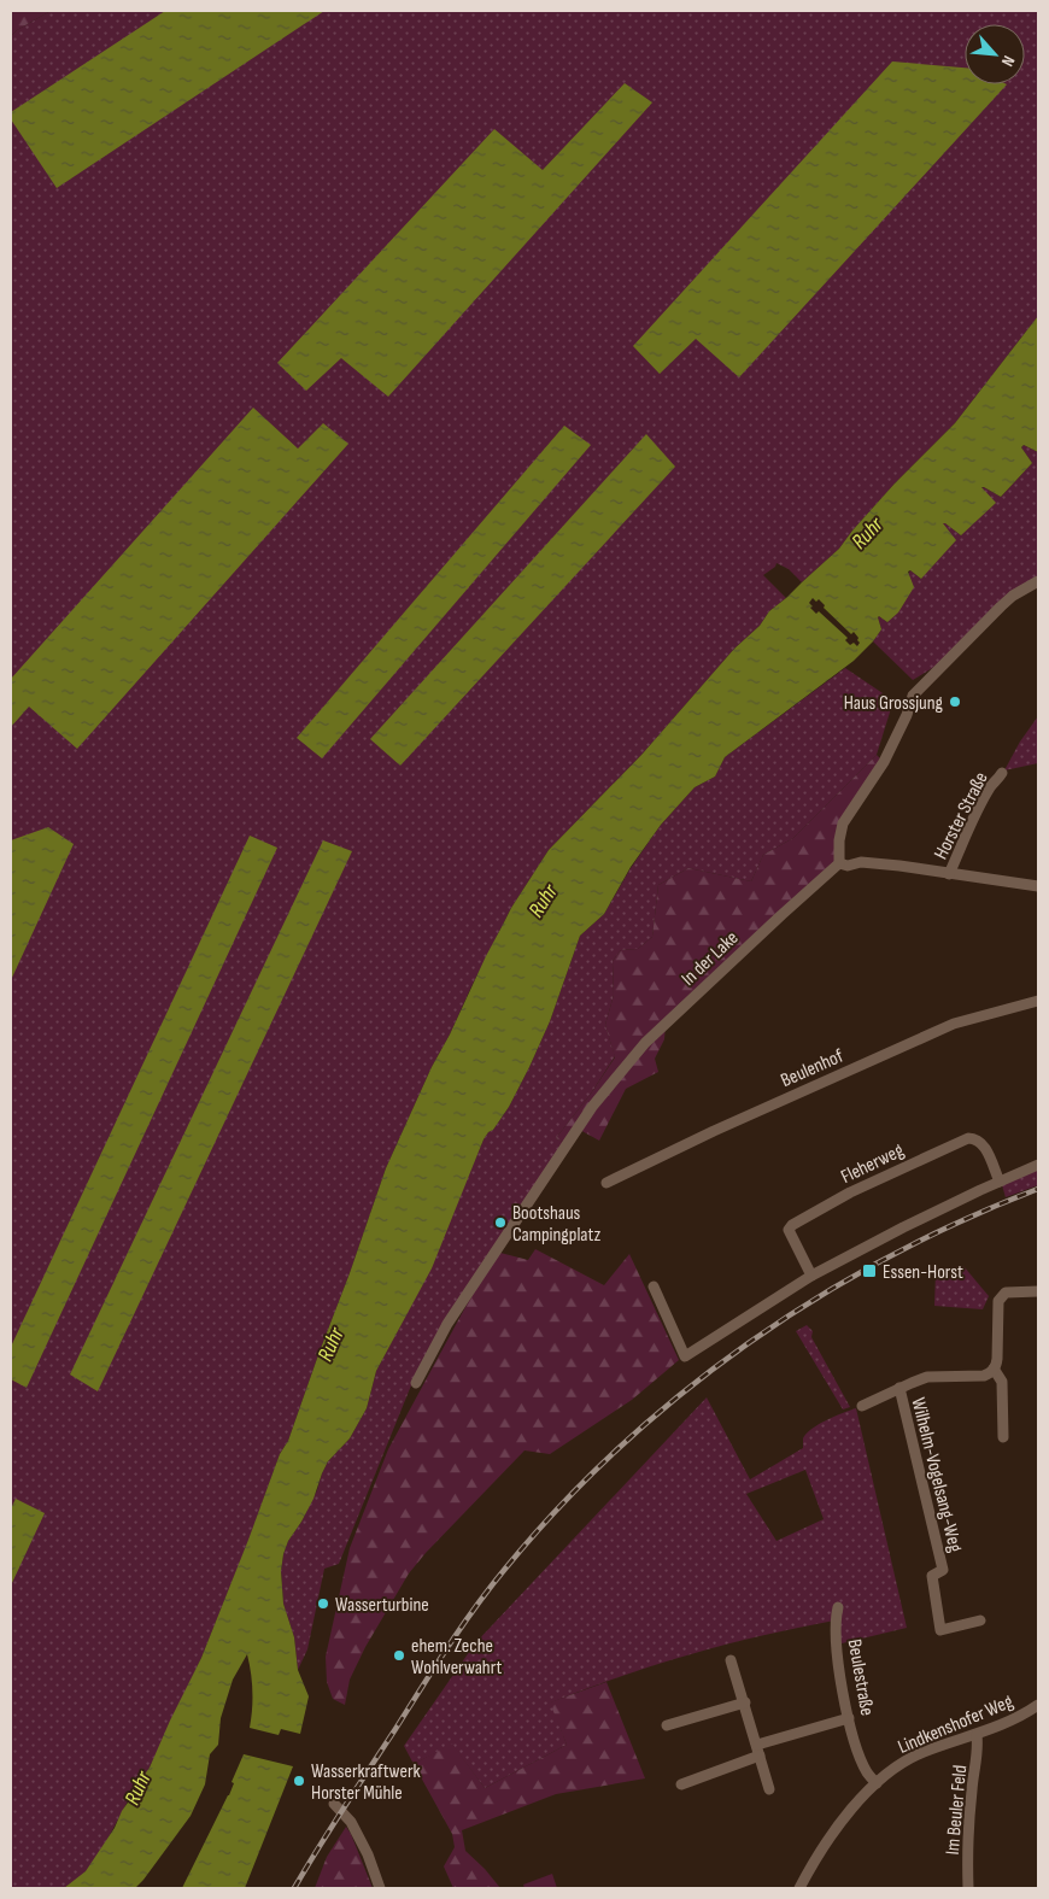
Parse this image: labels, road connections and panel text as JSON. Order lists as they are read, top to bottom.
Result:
{
  "streets": {
    "street": [
      "Horster Straße",
      "In der Lake",
      "Beulenhof",
      "Fleherweg",
      "Wilhelm-Vogelsang-Weg",
      "Beulestraße",
      "Lindkenshofer Weg",
      "Im Beuler Feld"
    ]
  },
  "crossings": [
    ["Horster Straße", "In der Lake"],
    ["Beulestraße", "Lindkenshofer Weg"],
    ["Lindkenshofer Weg", "Im Beuler Feld"]
  ],
  "water": ["Ruhr"],
  "places": {
    "other": [
      "Haus Grossjung",
      "Bootshaus Campingplatz",
      "Wasserturbine",
      "ehem. Zeche Wohlverwahrt",
      "Wasserkraftwerk Horster Mühle"
    ],
    "transit": ["Essen-Horst"]
  },
  "north": "bottom right"
}
